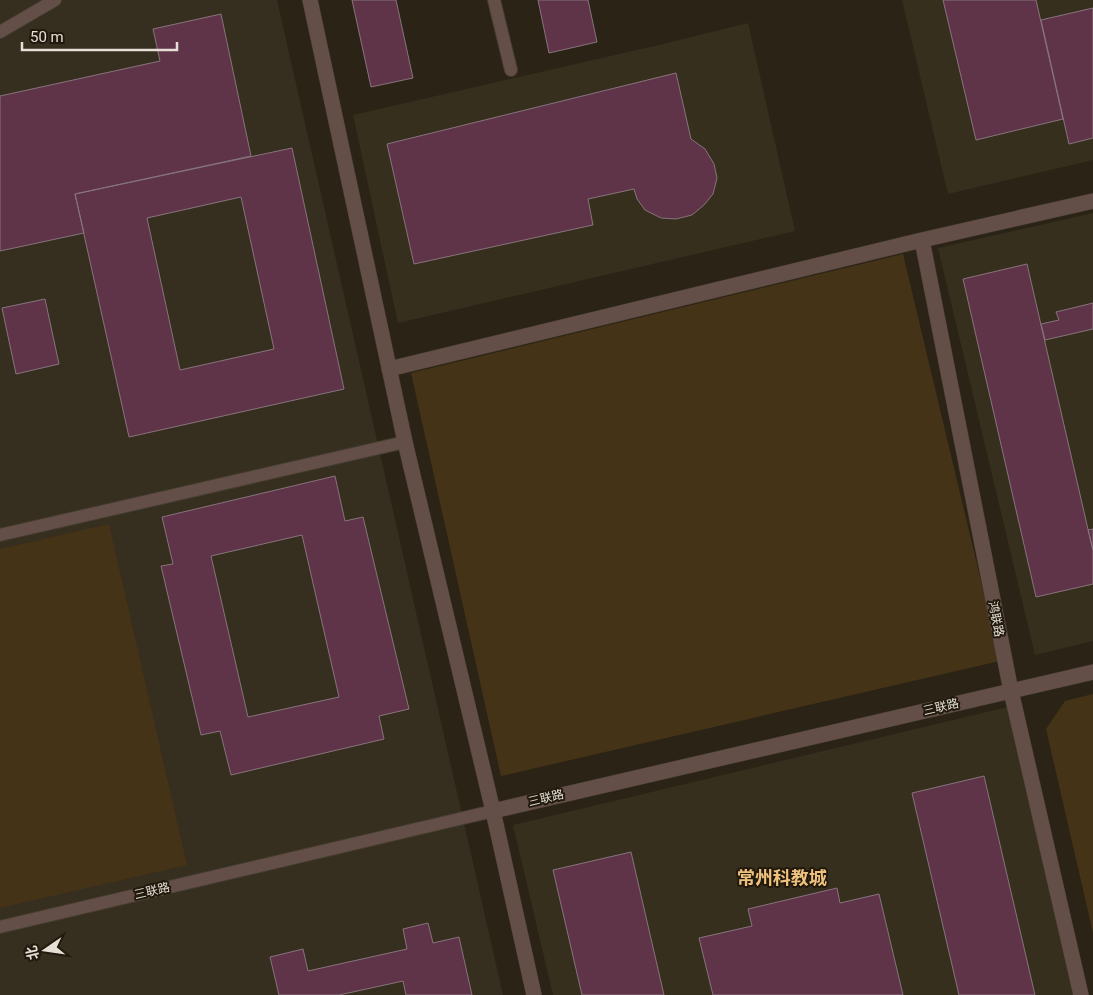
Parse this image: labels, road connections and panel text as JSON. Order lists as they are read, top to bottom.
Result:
{
  "streets": {
    "street": ["鸿联路", "三联路"]
  },
  "crossings": [
    ["鸿联路", "三联路"]
  ],
  "districts": ["常州科教城"],
  "scale_bar": "50 m",
  "north": "left"
}
